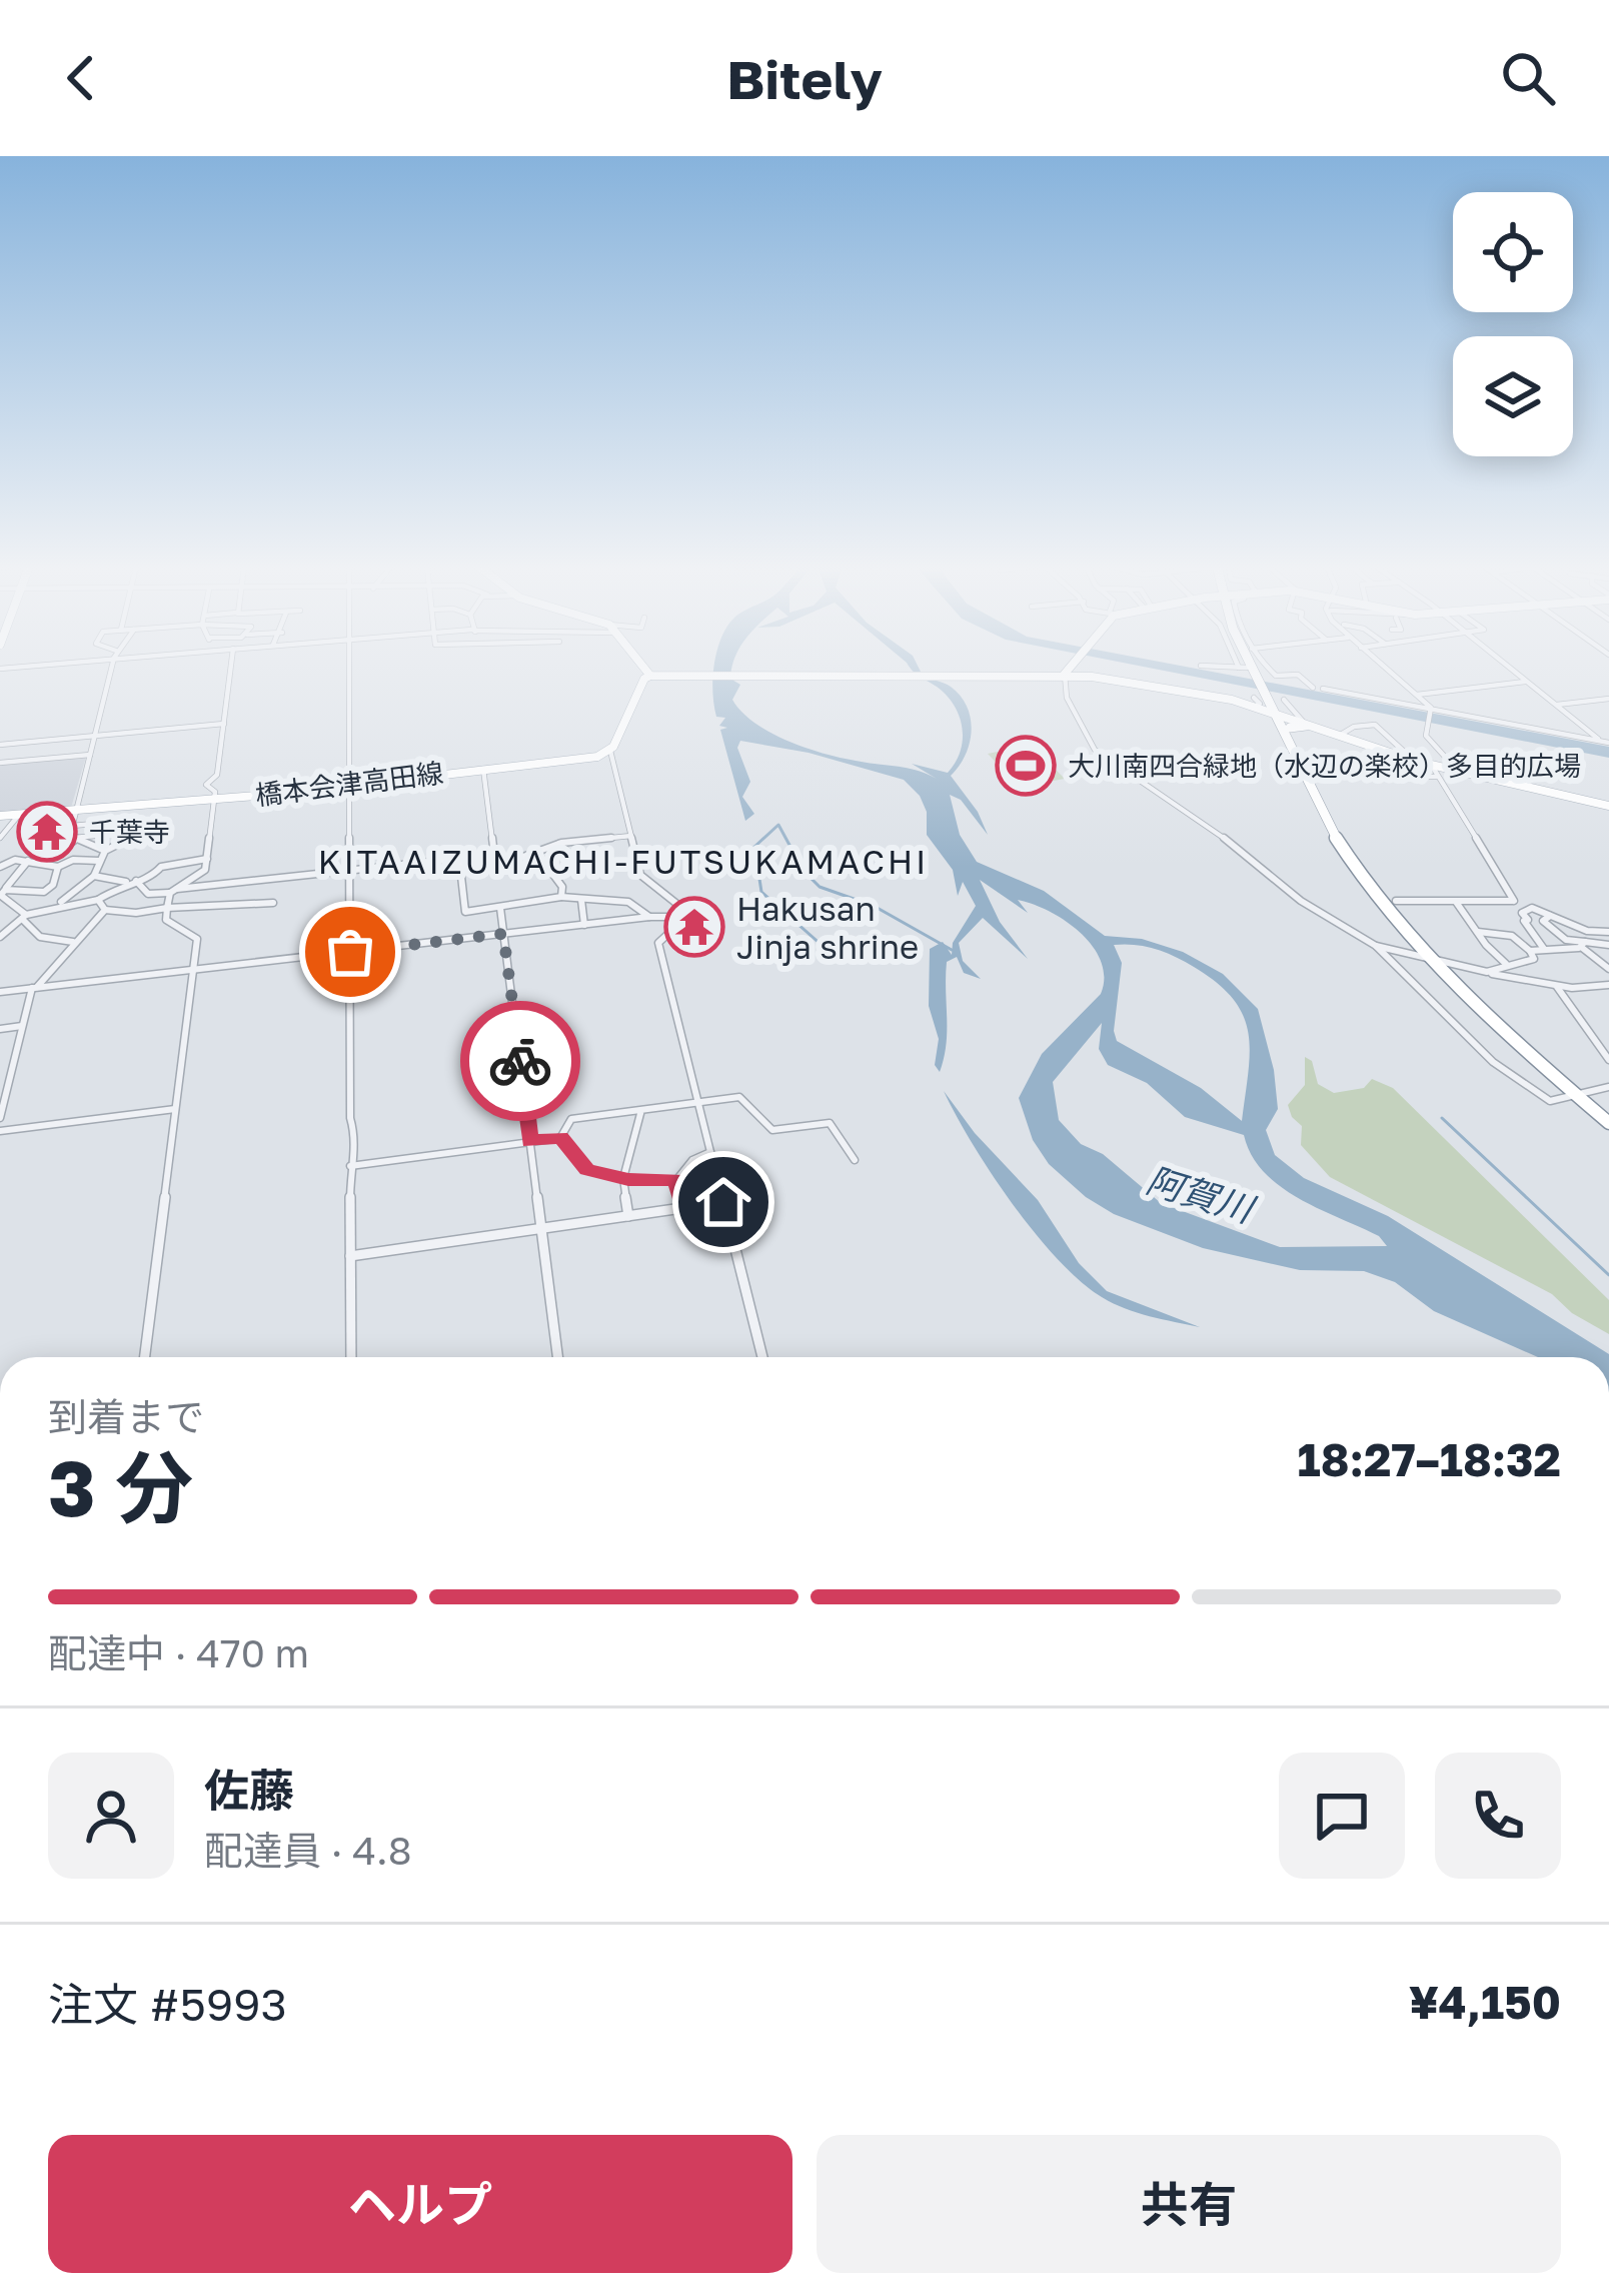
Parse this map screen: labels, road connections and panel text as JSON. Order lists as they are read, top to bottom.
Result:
{
  "streets": {
    "main road": ["橋本会津高田線"]
  },
  "districts": ["KITAAIZUMACHI-FUTSUKAMACHI"],
  "water": ["阿賀川"],
  "places": {
    "sports": ["大川南四合緑地（水辺の楽校）多目的広場"],
    "temple": ["千葉寺", "Hakusan Jinja shrine"]
  },
  "page": {
    "header": "Bitely",
    "heading": ["3 分", "到着まで", "18:27–18:32"],
    "panel": [
      "佐藤",
      "配達員 · 4.8",
      "注文 #5993",
      "¥4,150"
    ],
    "bar": "配達中 · 470 m",
    "buttons": ["ヘルプ", "共有"]
  }
}
